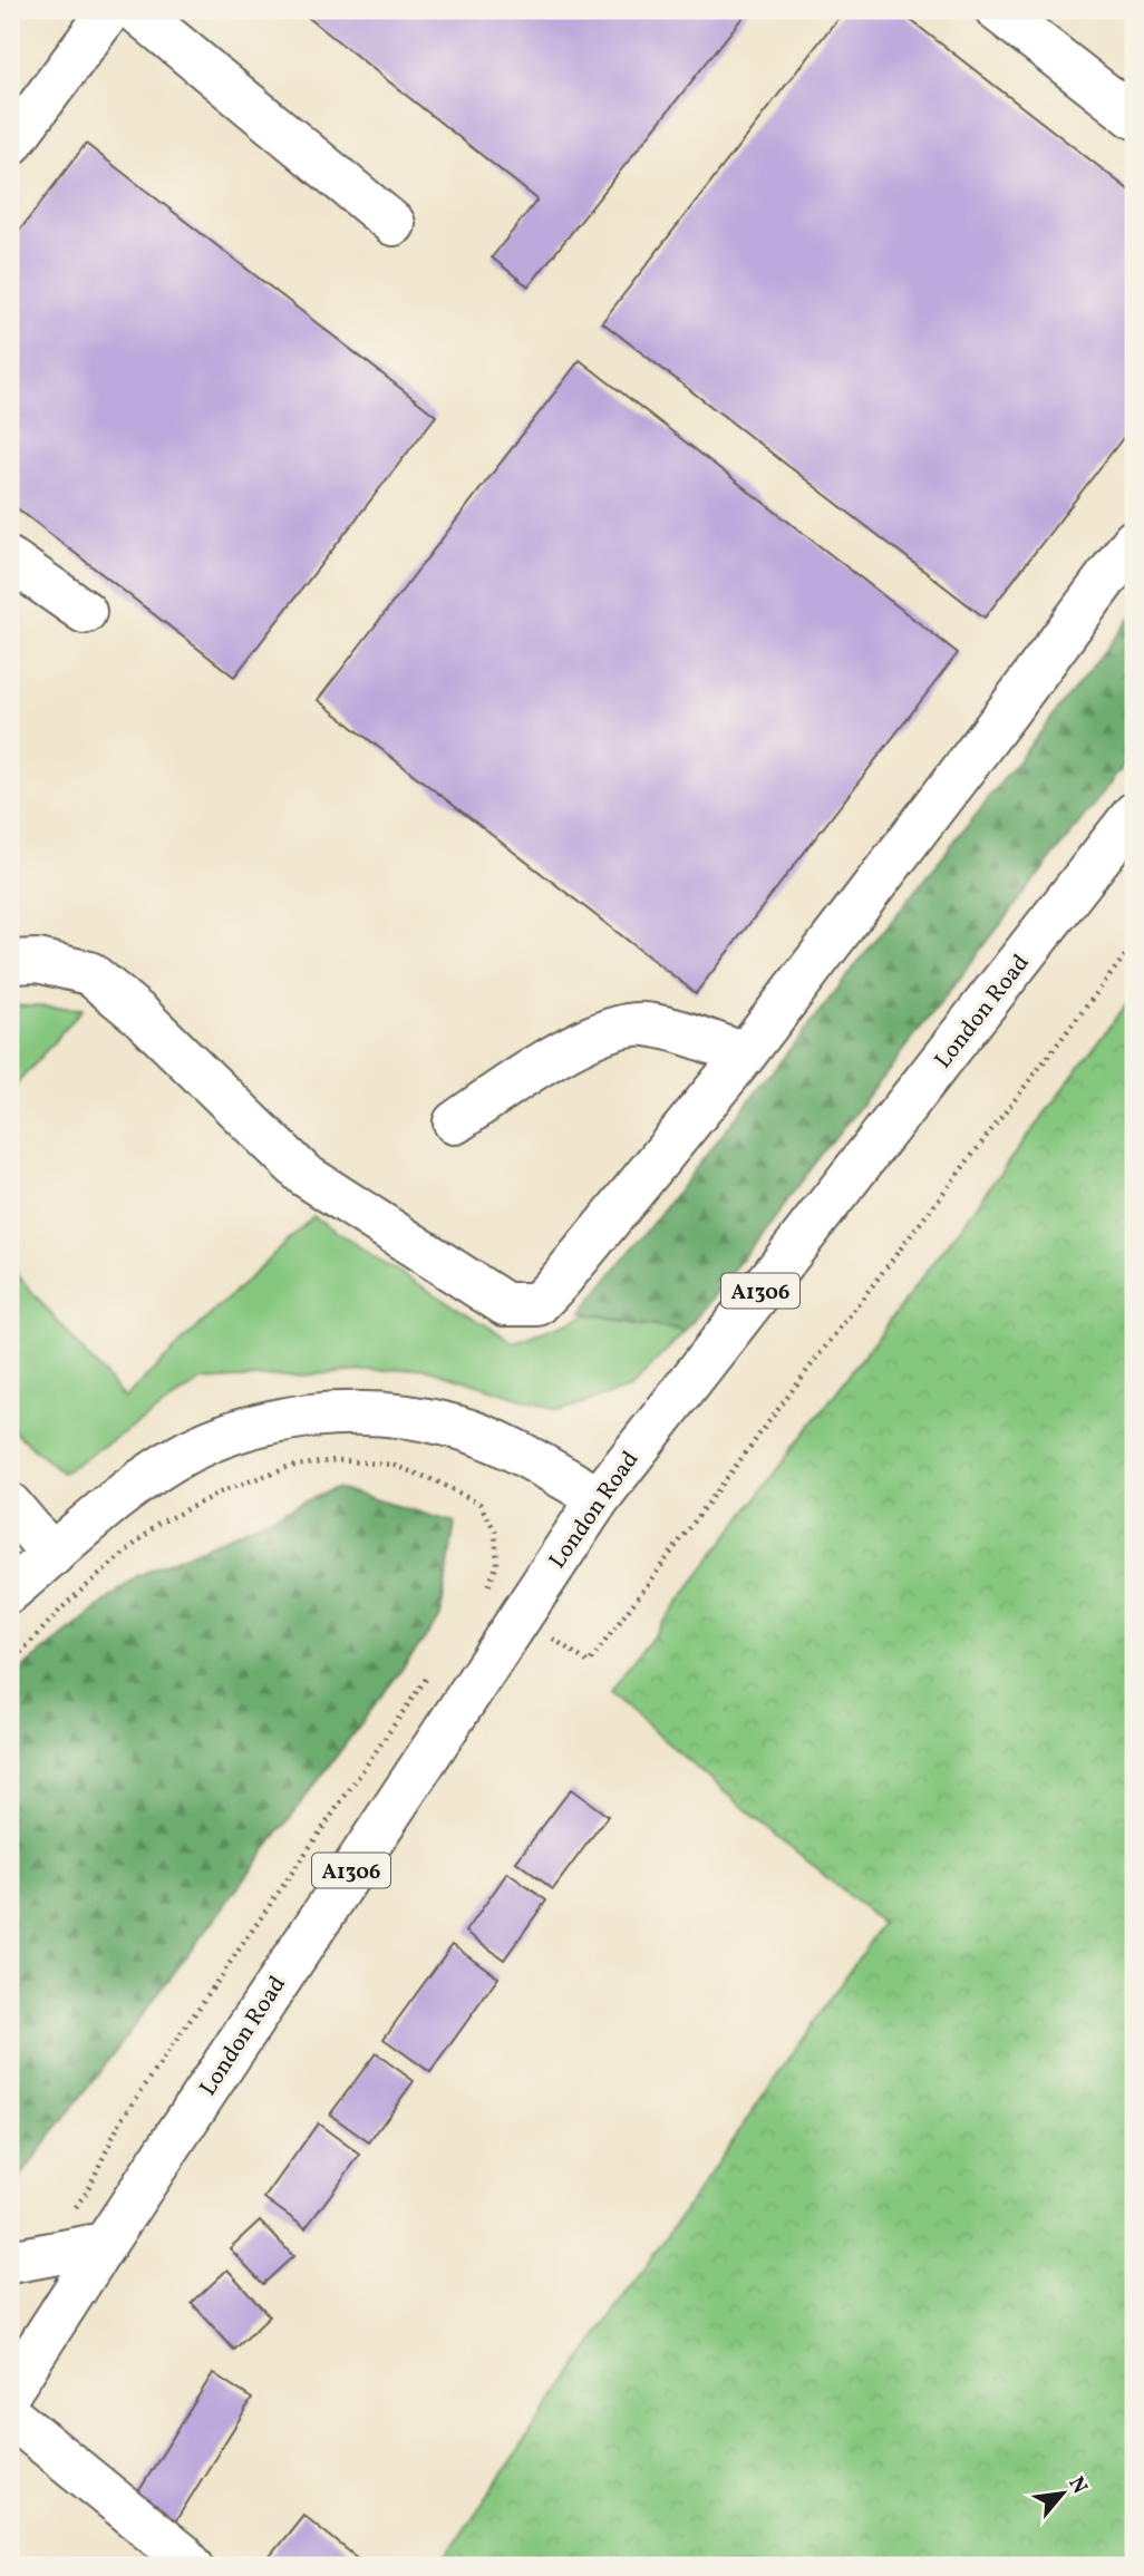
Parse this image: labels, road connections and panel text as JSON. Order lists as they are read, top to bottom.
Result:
{
  "streets": {
    "street": ["London Road", "A1306"]
  },
  "crossings": [
    ["London Road", "A1306"]
  ],
  "north": "top right"
}
